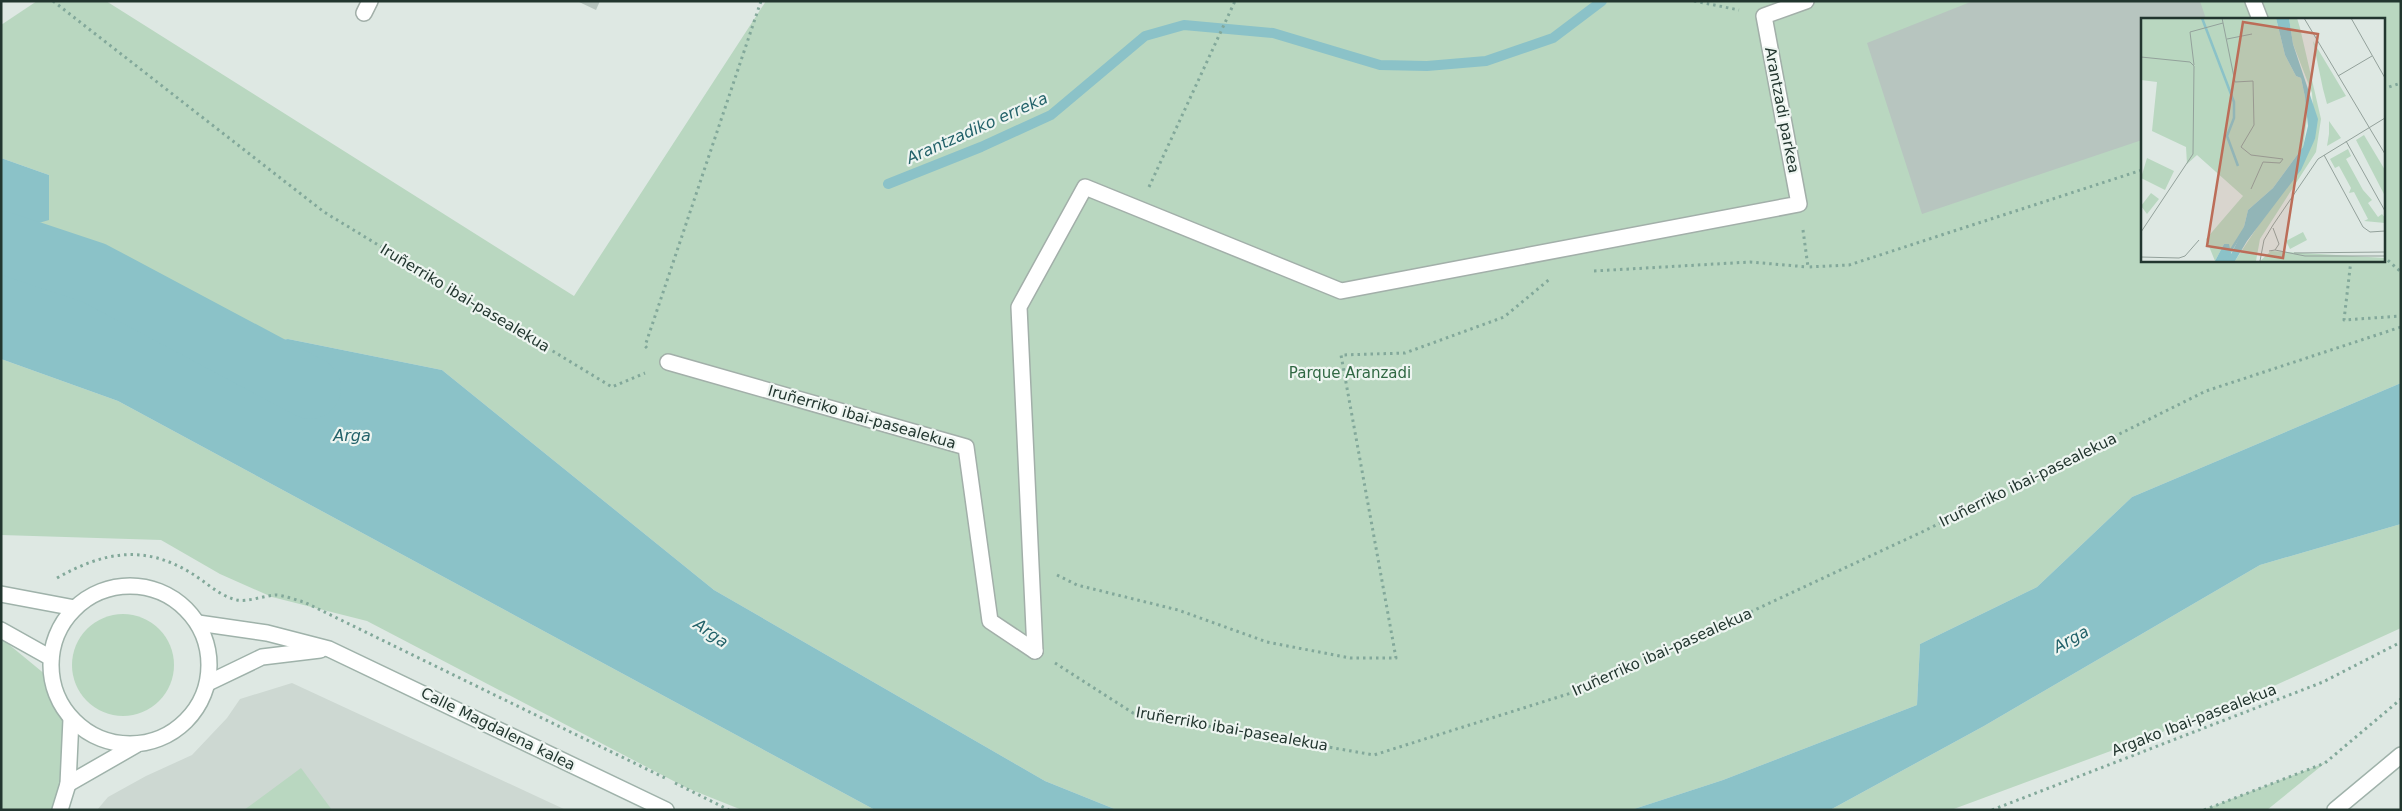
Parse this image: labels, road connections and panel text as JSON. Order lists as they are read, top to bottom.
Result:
{
  "streets": {
    "street": ["Arantzadi parkea", "Iruñerriko ibai-pasealekua", "Calle Magdalena kalea"],
    "path": ["Argako Ibai-pasealekua"]
  },
  "water": ["Arantzadiko erreka", "Arga"],
  "parks": ["Parque Aranzadi"]
}
